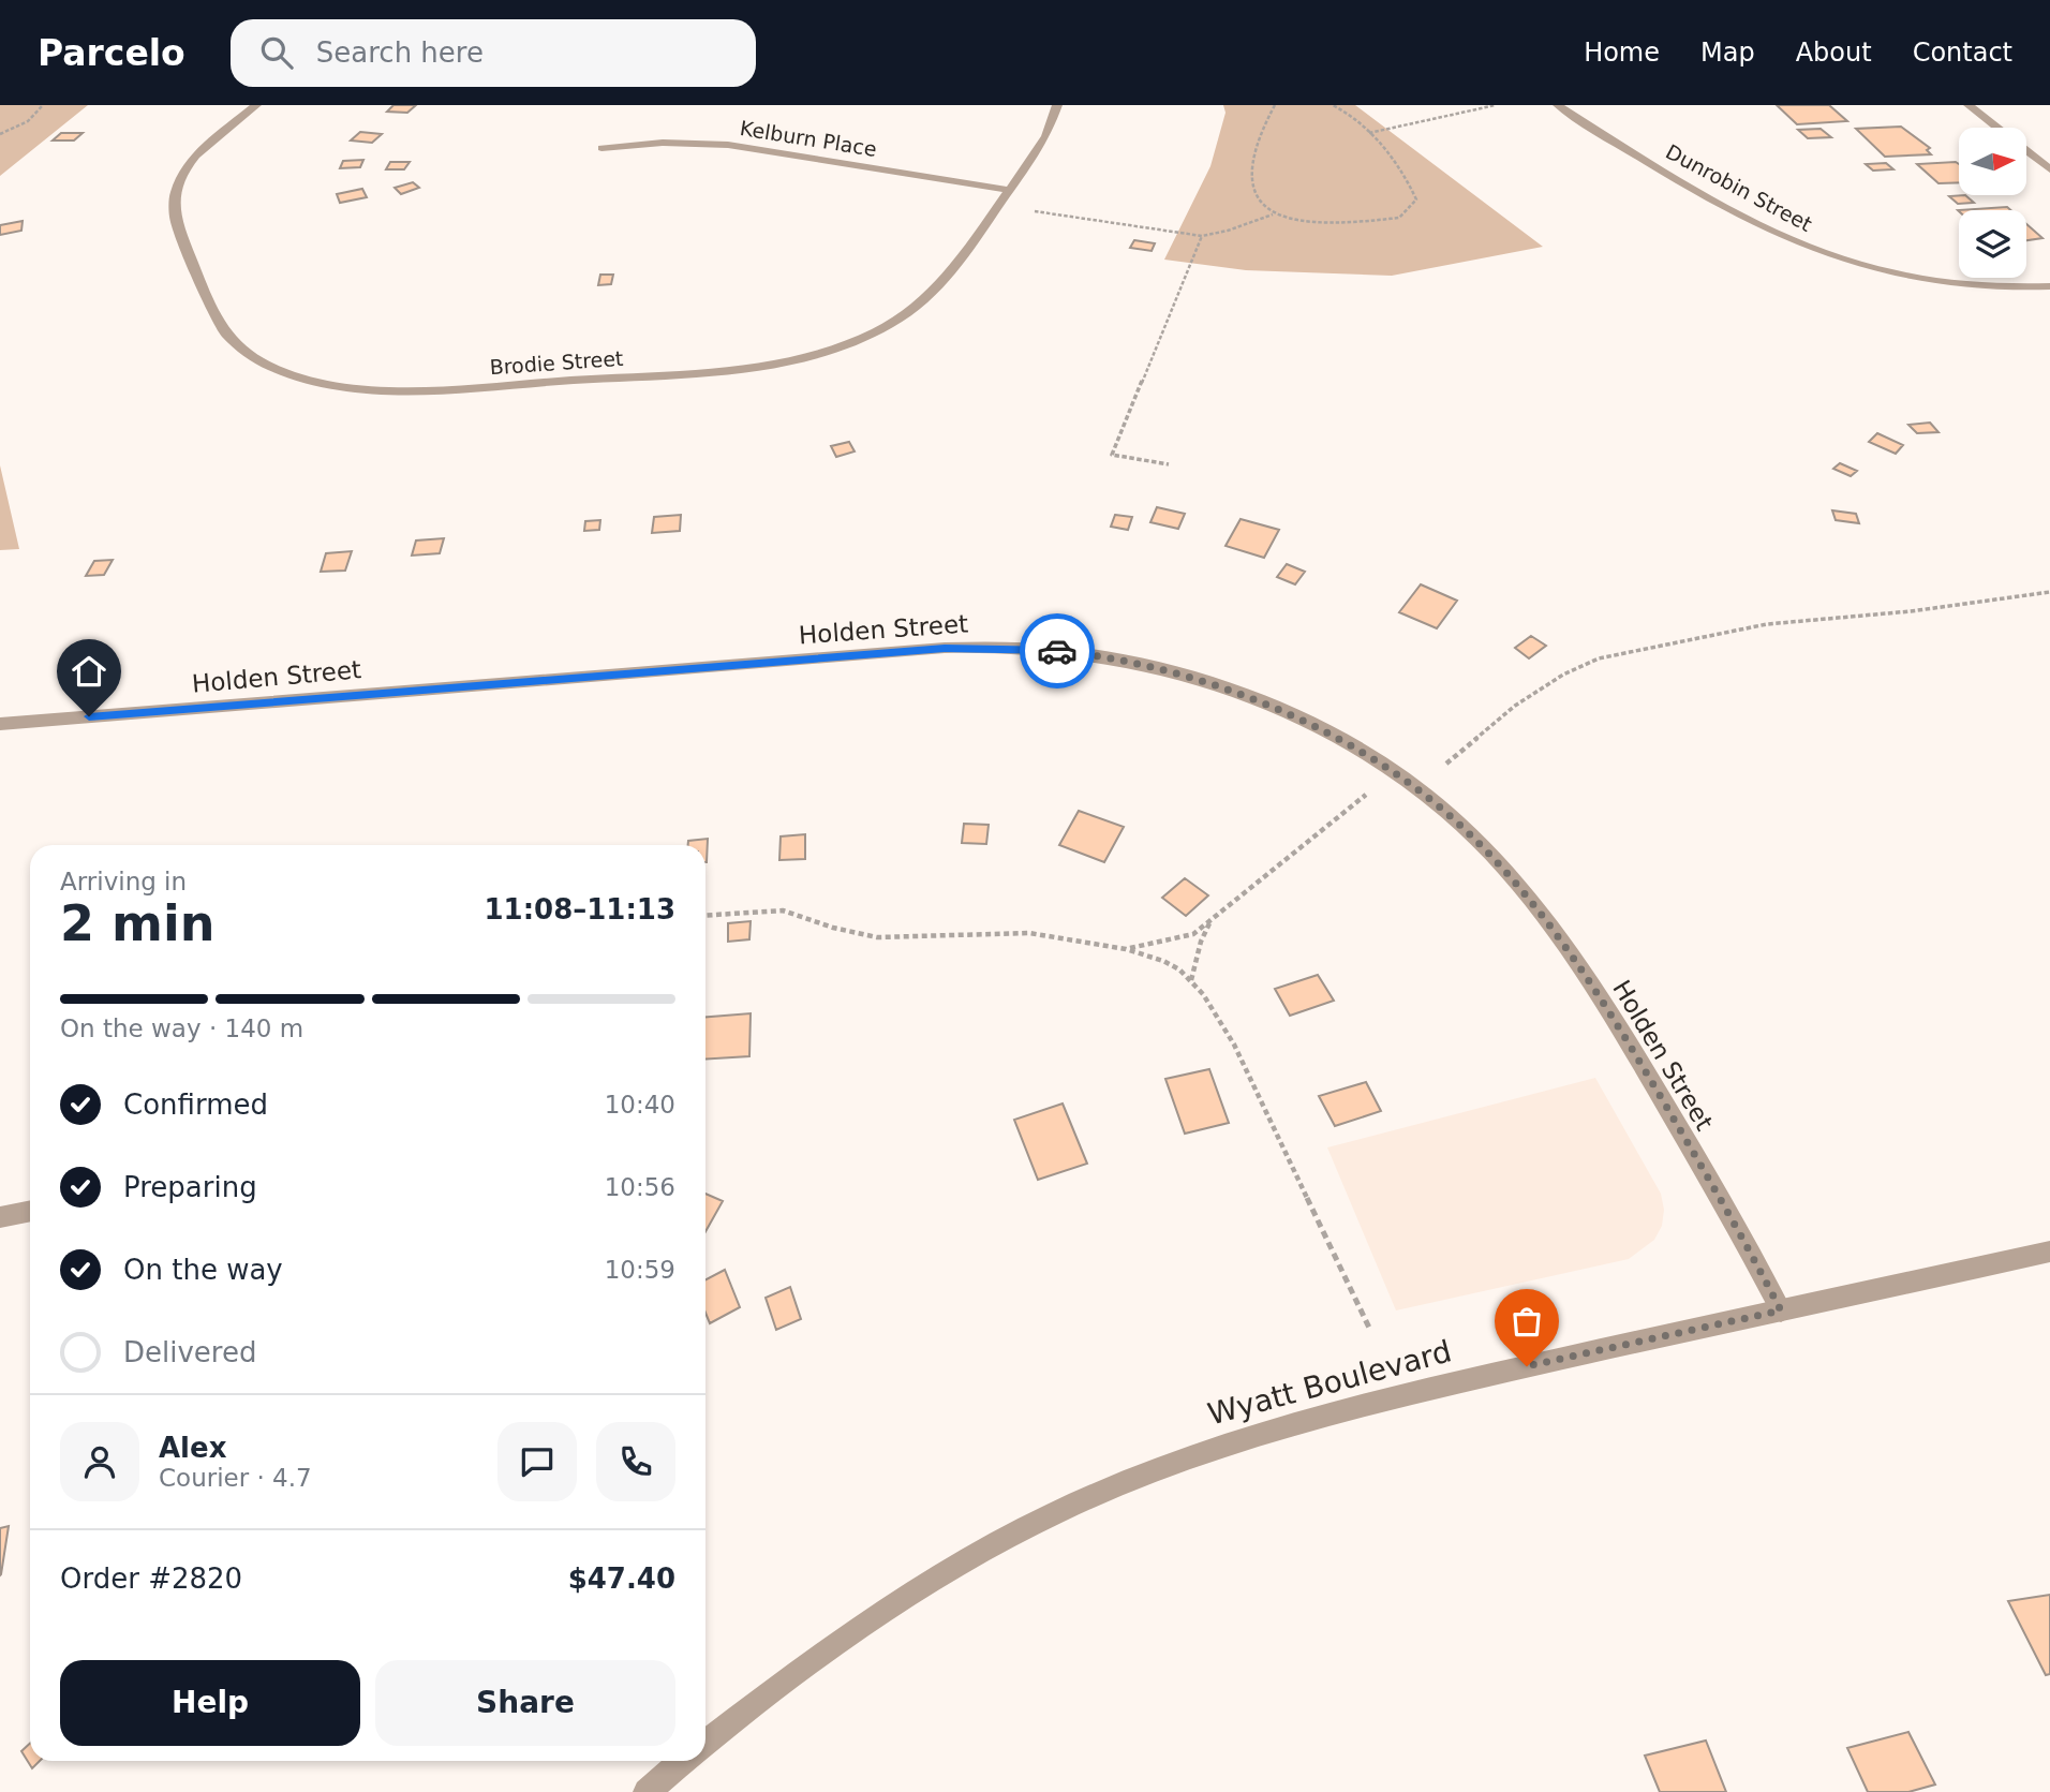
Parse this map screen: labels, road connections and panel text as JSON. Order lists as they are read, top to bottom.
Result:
{
  "streets": {
    "street": [
      "Kelburn Place",
      "Dunrobin Street",
      "Brodie Street",
      "Holden Street",
      "Wyatt Boulevard"
    ]
  },
  "crossings": [
    ["Kelburn Place", "Brodie Street"],
    ["Holden Street", "Wyatt Boulevard"]
  ],
  "north": "right",
  "page": {
    "header": "Parcelo",
    "search": "Search here",
    "nav": [
      "Home",
      "Map",
      "About",
      "Contact"
    ],
    "heading": ["2 min", "Arriving in", "11:08–11:13"],
    "panel": [
      "Alex",
      "Courier · 4.7",
      "Order #2820",
      "$47.40"
    ],
    "bar": "On the way · 140 m",
    "list": [
      ["Confirmed", "10:40"],
      ["Preparing", "10:56"],
      ["On the way", "10:59"],
      "Delivered"
    ],
    "buttons": ["Help", "Share"]
  }
}
